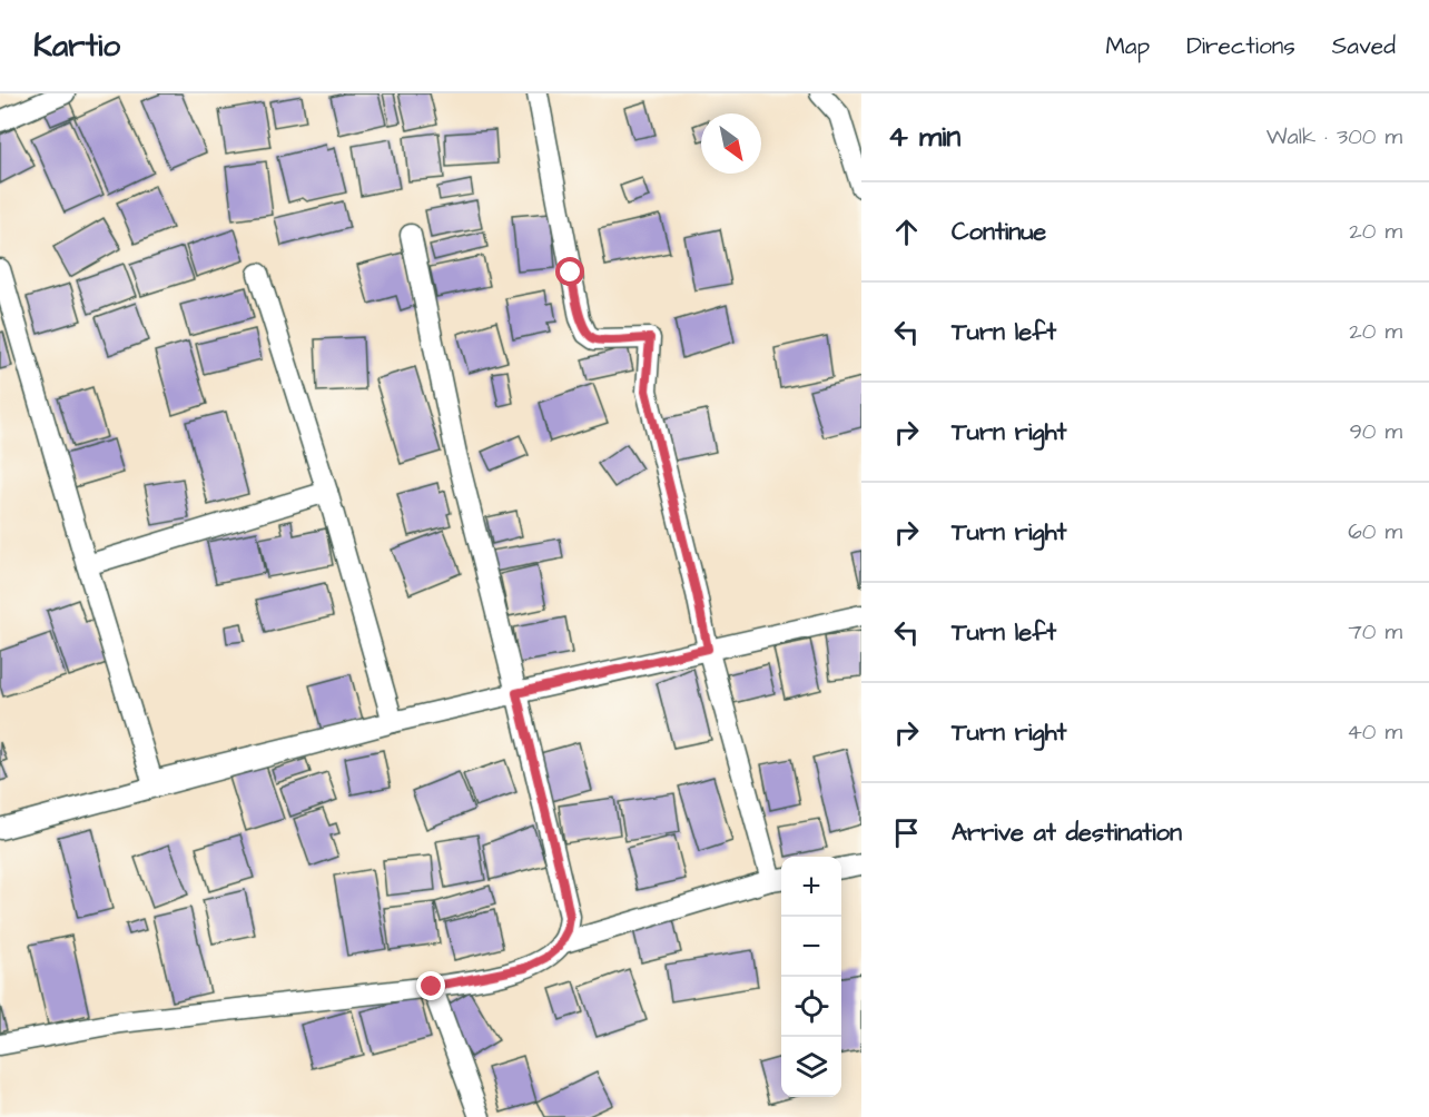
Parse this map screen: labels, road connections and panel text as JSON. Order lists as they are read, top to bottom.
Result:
{
  "north": "bottom right",
  "page": {
    "header": "Kartio",
    "nav": ["Map", "Directions", "Saved"],
    "heading": ["4 min", "Walk · 300 m"],
    "list": [
      ["Continue", "20 m"],
      ["Turn left", "20 m"],
      ["Turn right", "90 m"],
      ["Turn right", "60 m"],
      ["Turn left", "70 m"],
      ["Turn right", "40 m"],
      "Arrive at destination"
    ],
    "map_buttons": ["+", "−"]
  }
}
